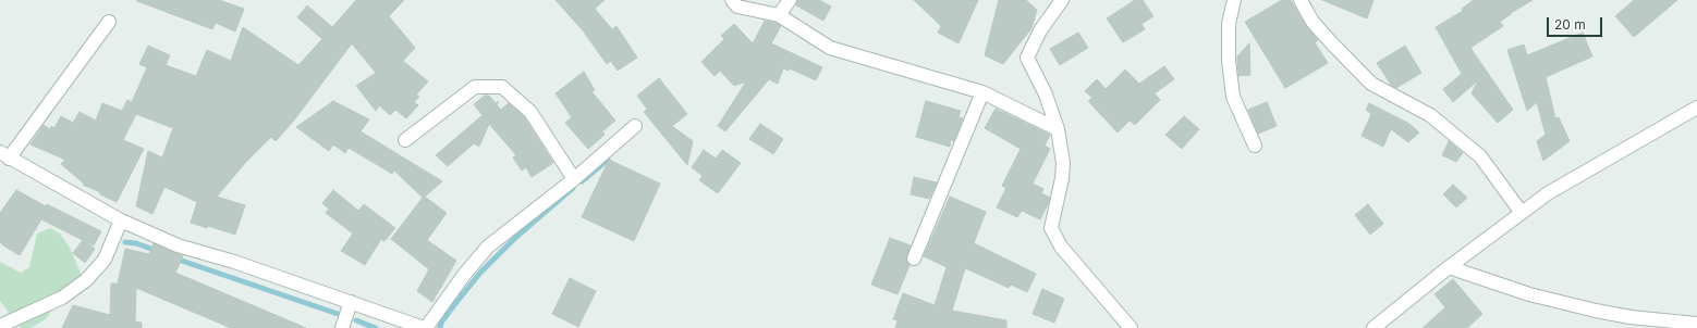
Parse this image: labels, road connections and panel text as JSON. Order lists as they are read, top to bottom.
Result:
{
  "scale_bar": "20 m"
}
